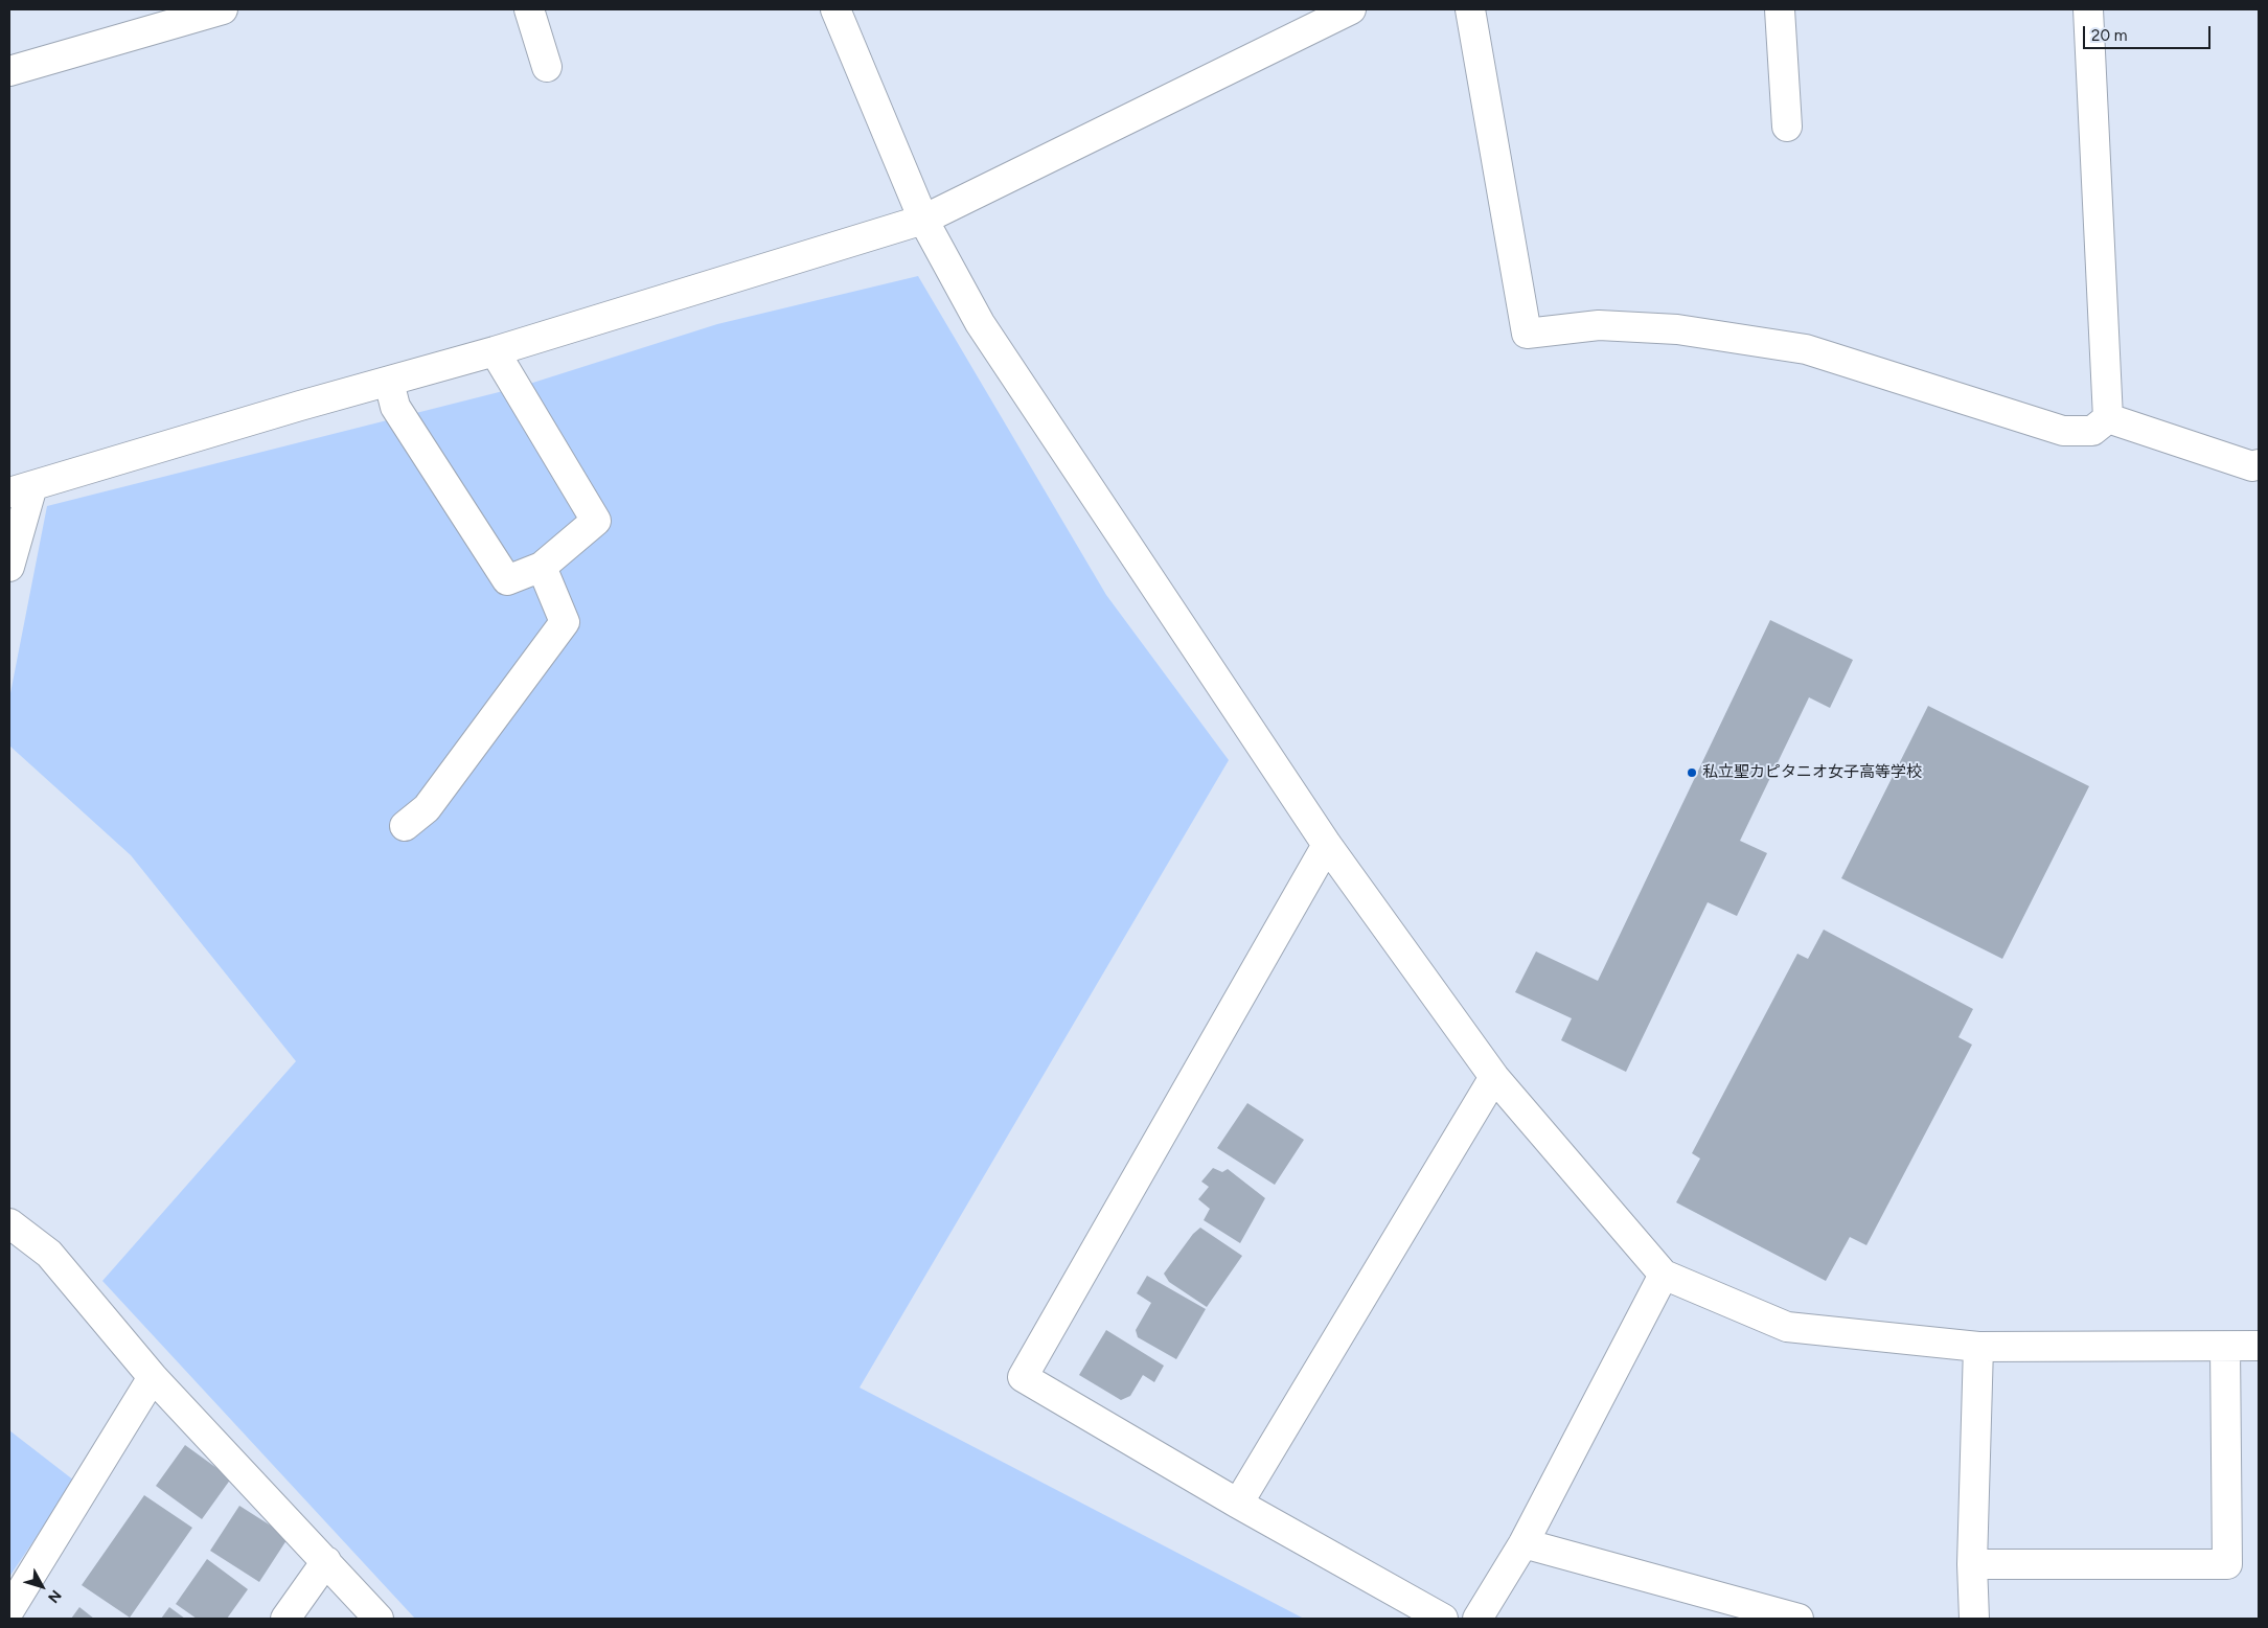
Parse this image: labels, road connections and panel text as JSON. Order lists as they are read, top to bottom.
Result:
{
  "places": ["私立聖カピタニオ女子高等学校"],
  "scale_bar": "20 m",
  "north": "bottom right"
}
